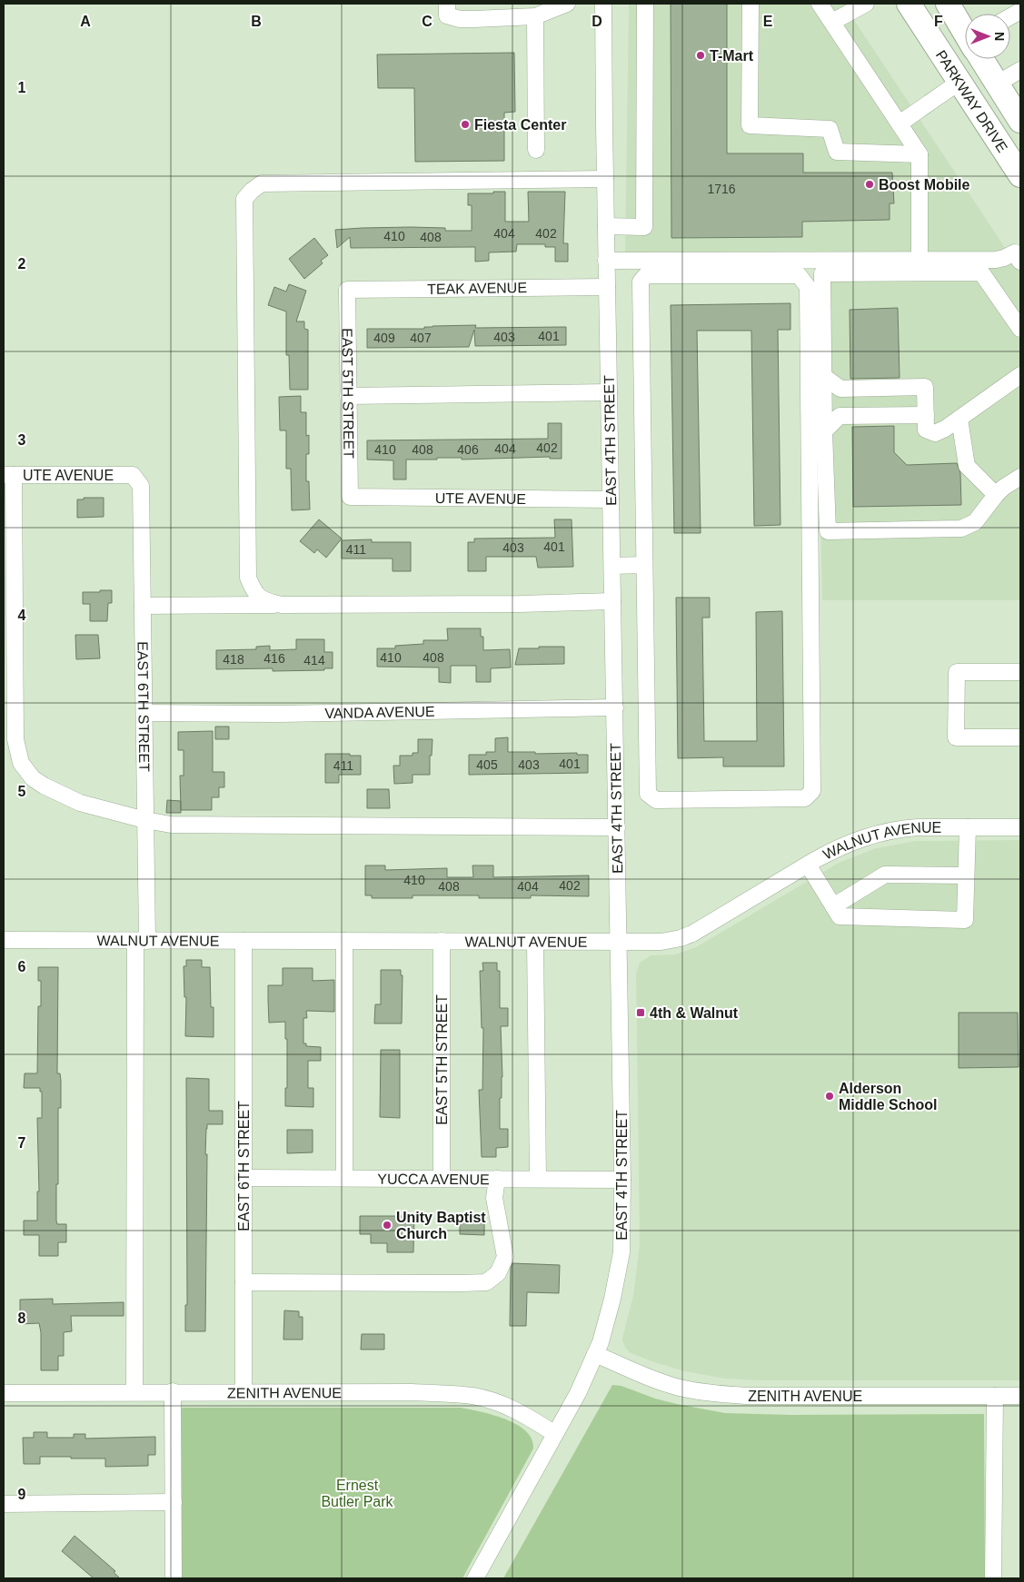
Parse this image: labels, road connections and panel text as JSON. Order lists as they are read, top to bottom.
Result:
{
  "streets": {
    "highway": ["PARKWAY DRIVE"],
    "street": [
      "TEAK AVENUE",
      "EAST 5TH STREET",
      "EAST 4TH STREET",
      "UTE AVENUE",
      "EAST 6TH STREET",
      "VANDA AVENUE",
      "WALNUT AVENUE",
      "YUCCA AVENUE",
      "ZENITH AVENUE"
    ]
  },
  "crossings": [
    ["TEAK AVENUE", "EAST 5TH STREET"],
    ["TEAK AVENUE", "EAST 4TH STREET"],
    ["EAST 5TH STREET", "UTE AVENUE"],
    ["EAST 5TH STREET", "WALNUT AVENUE"],
    ["EAST 5TH STREET", "YUCCA AVENUE"],
    ["EAST 4TH STREET", "UTE AVENUE"],
    ["EAST 4TH STREET", "VANDA AVENUE"],
    ["EAST 4TH STREET", "WALNUT AVENUE"],
    ["EAST 4TH STREET", "YUCCA AVENUE"],
    ["EAST 4TH STREET", "ZENITH AVENUE"],
    ["UTE AVENUE", "EAST 6TH STREET"],
    ["EAST 6TH STREET", "VANDA AVENUE"],
    ["EAST 6TH STREET", "WALNUT AVENUE"],
    ["EAST 6TH STREET", "YUCCA AVENUE"],
    ["EAST 6TH STREET", "ZENITH AVENUE"]
  ],
  "parks": ["Ernest Butler Park"],
  "places": {
    "other": [
      "T-Mart",
      "Fiesta Center",
      "Boost Mobile",
      "Alderson Middle School",
      "Unity Baptist Church"
    ],
    "transit": ["4th & Walnut"]
  },
  "house_numbers": [
    "1716",
    "404",
    "402",
    "410",
    "408",
    "401",
    "403",
    "409",
    "407",
    "402",
    "404",
    "410",
    "408",
    "406",
    "401",
    "403",
    "411",
    "410",
    "408",
    "416",
    "418",
    "414",
    "401",
    "405",
    "403",
    "411",
    "410",
    "402",
    "408",
    "404"
  ],
  "north": "right",
  "grid": {
    "columns": [
      "A",
      "B",
      "C",
      "D",
      "E",
      "F"
    ],
    "rows": [
      "1",
      "2",
      "3",
      "4",
      "5",
      "6",
      "7",
      "8",
      "9"
    ]
  }
}
